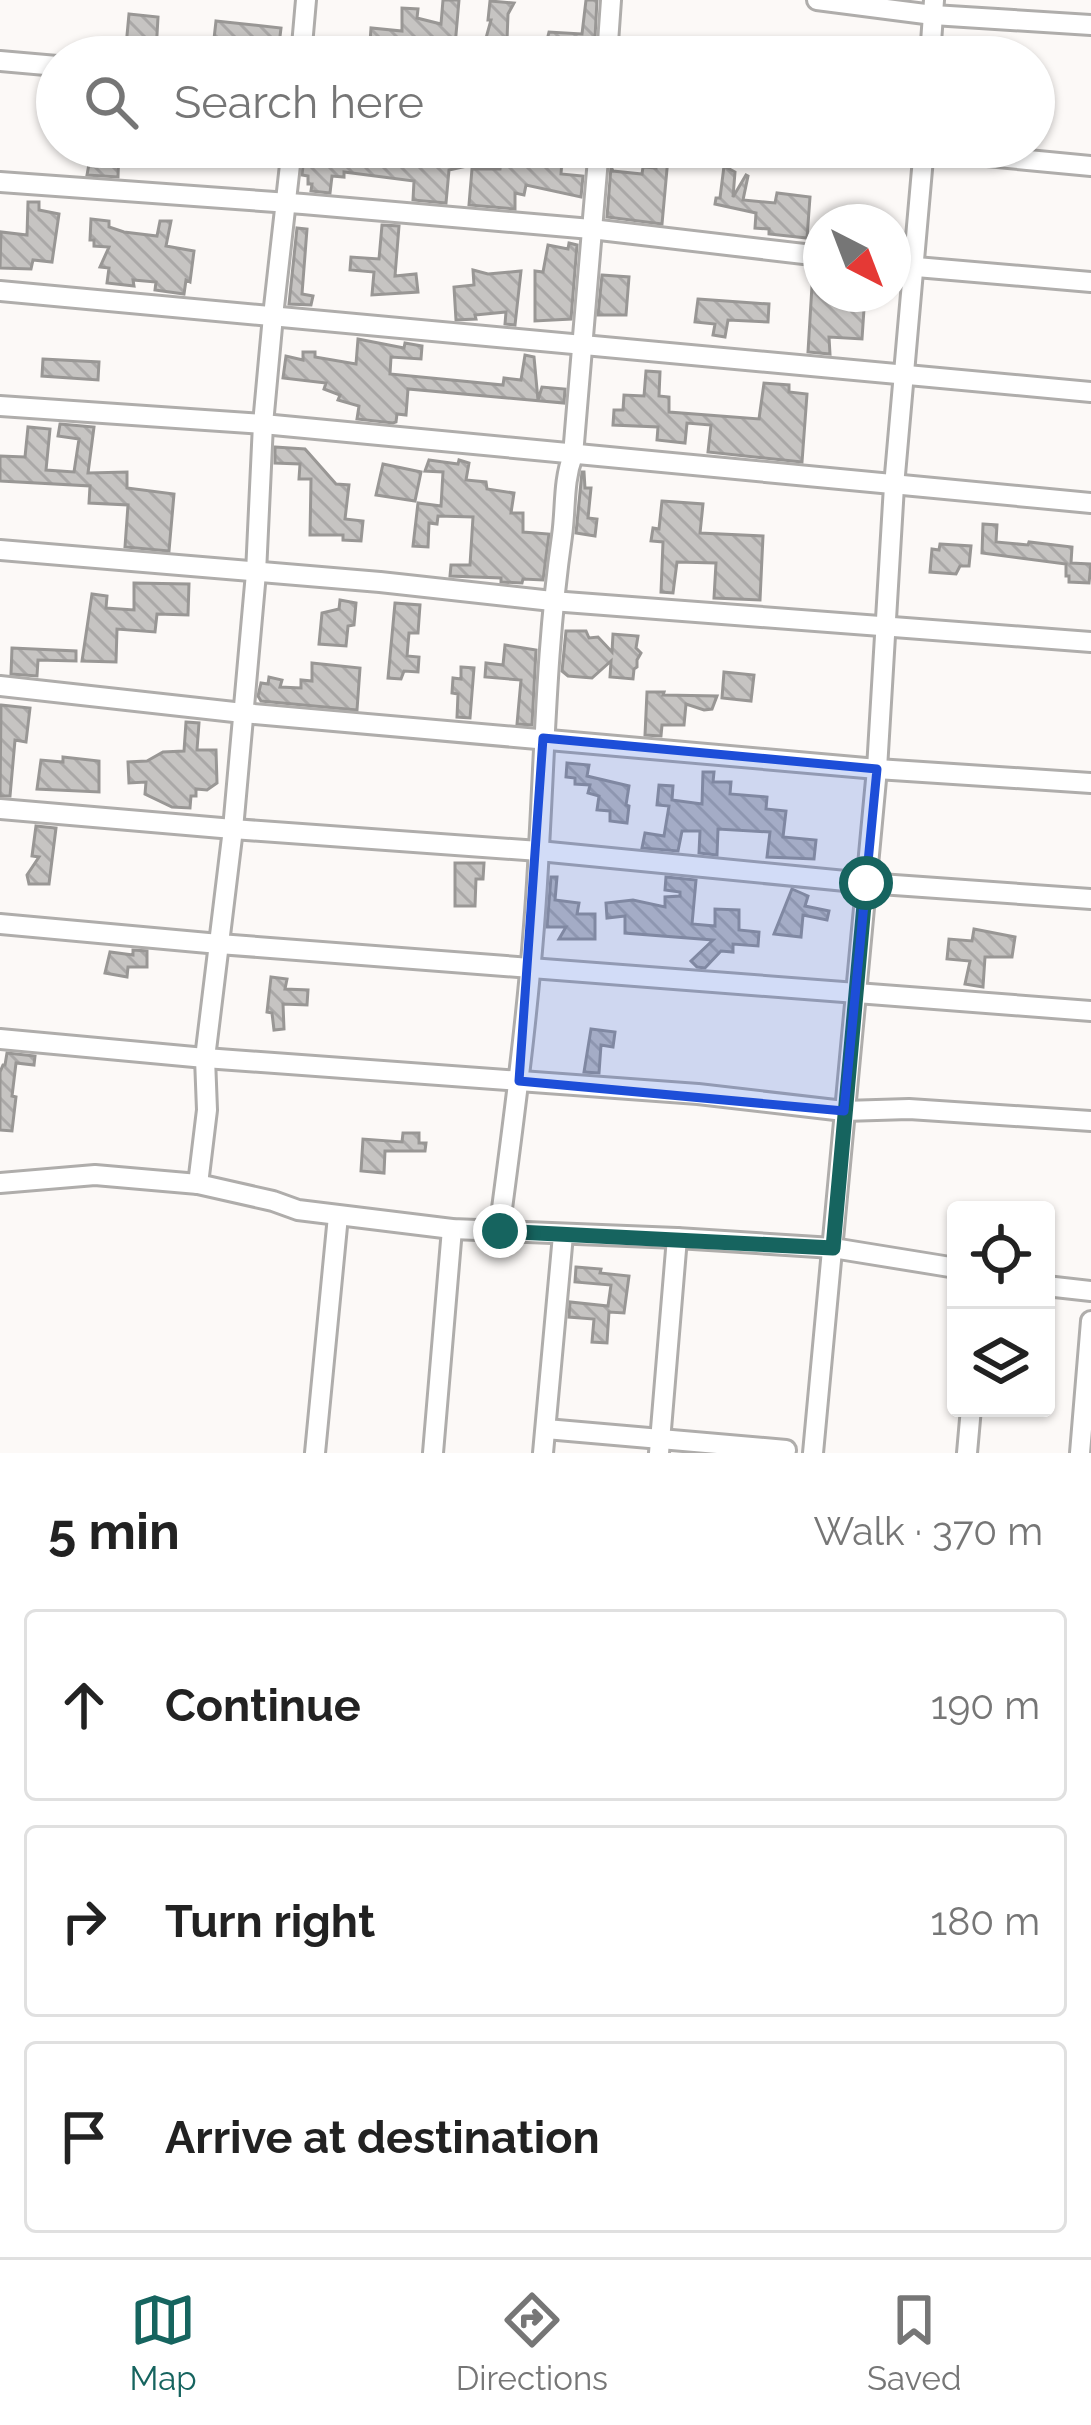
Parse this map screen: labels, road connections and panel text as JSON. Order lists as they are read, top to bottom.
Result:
{
  "north": "bottom right",
  "page": {
    "search": "Search here",
    "heading": ["5 min", "Walk · 370 m"],
    "list": [
      ["Continue", "190 m"],
      ["Turn right", "180 m"],
      "Arrive at destination"
    ],
    "nav": ["Map", "Directions", "Saved"]
  }
}
